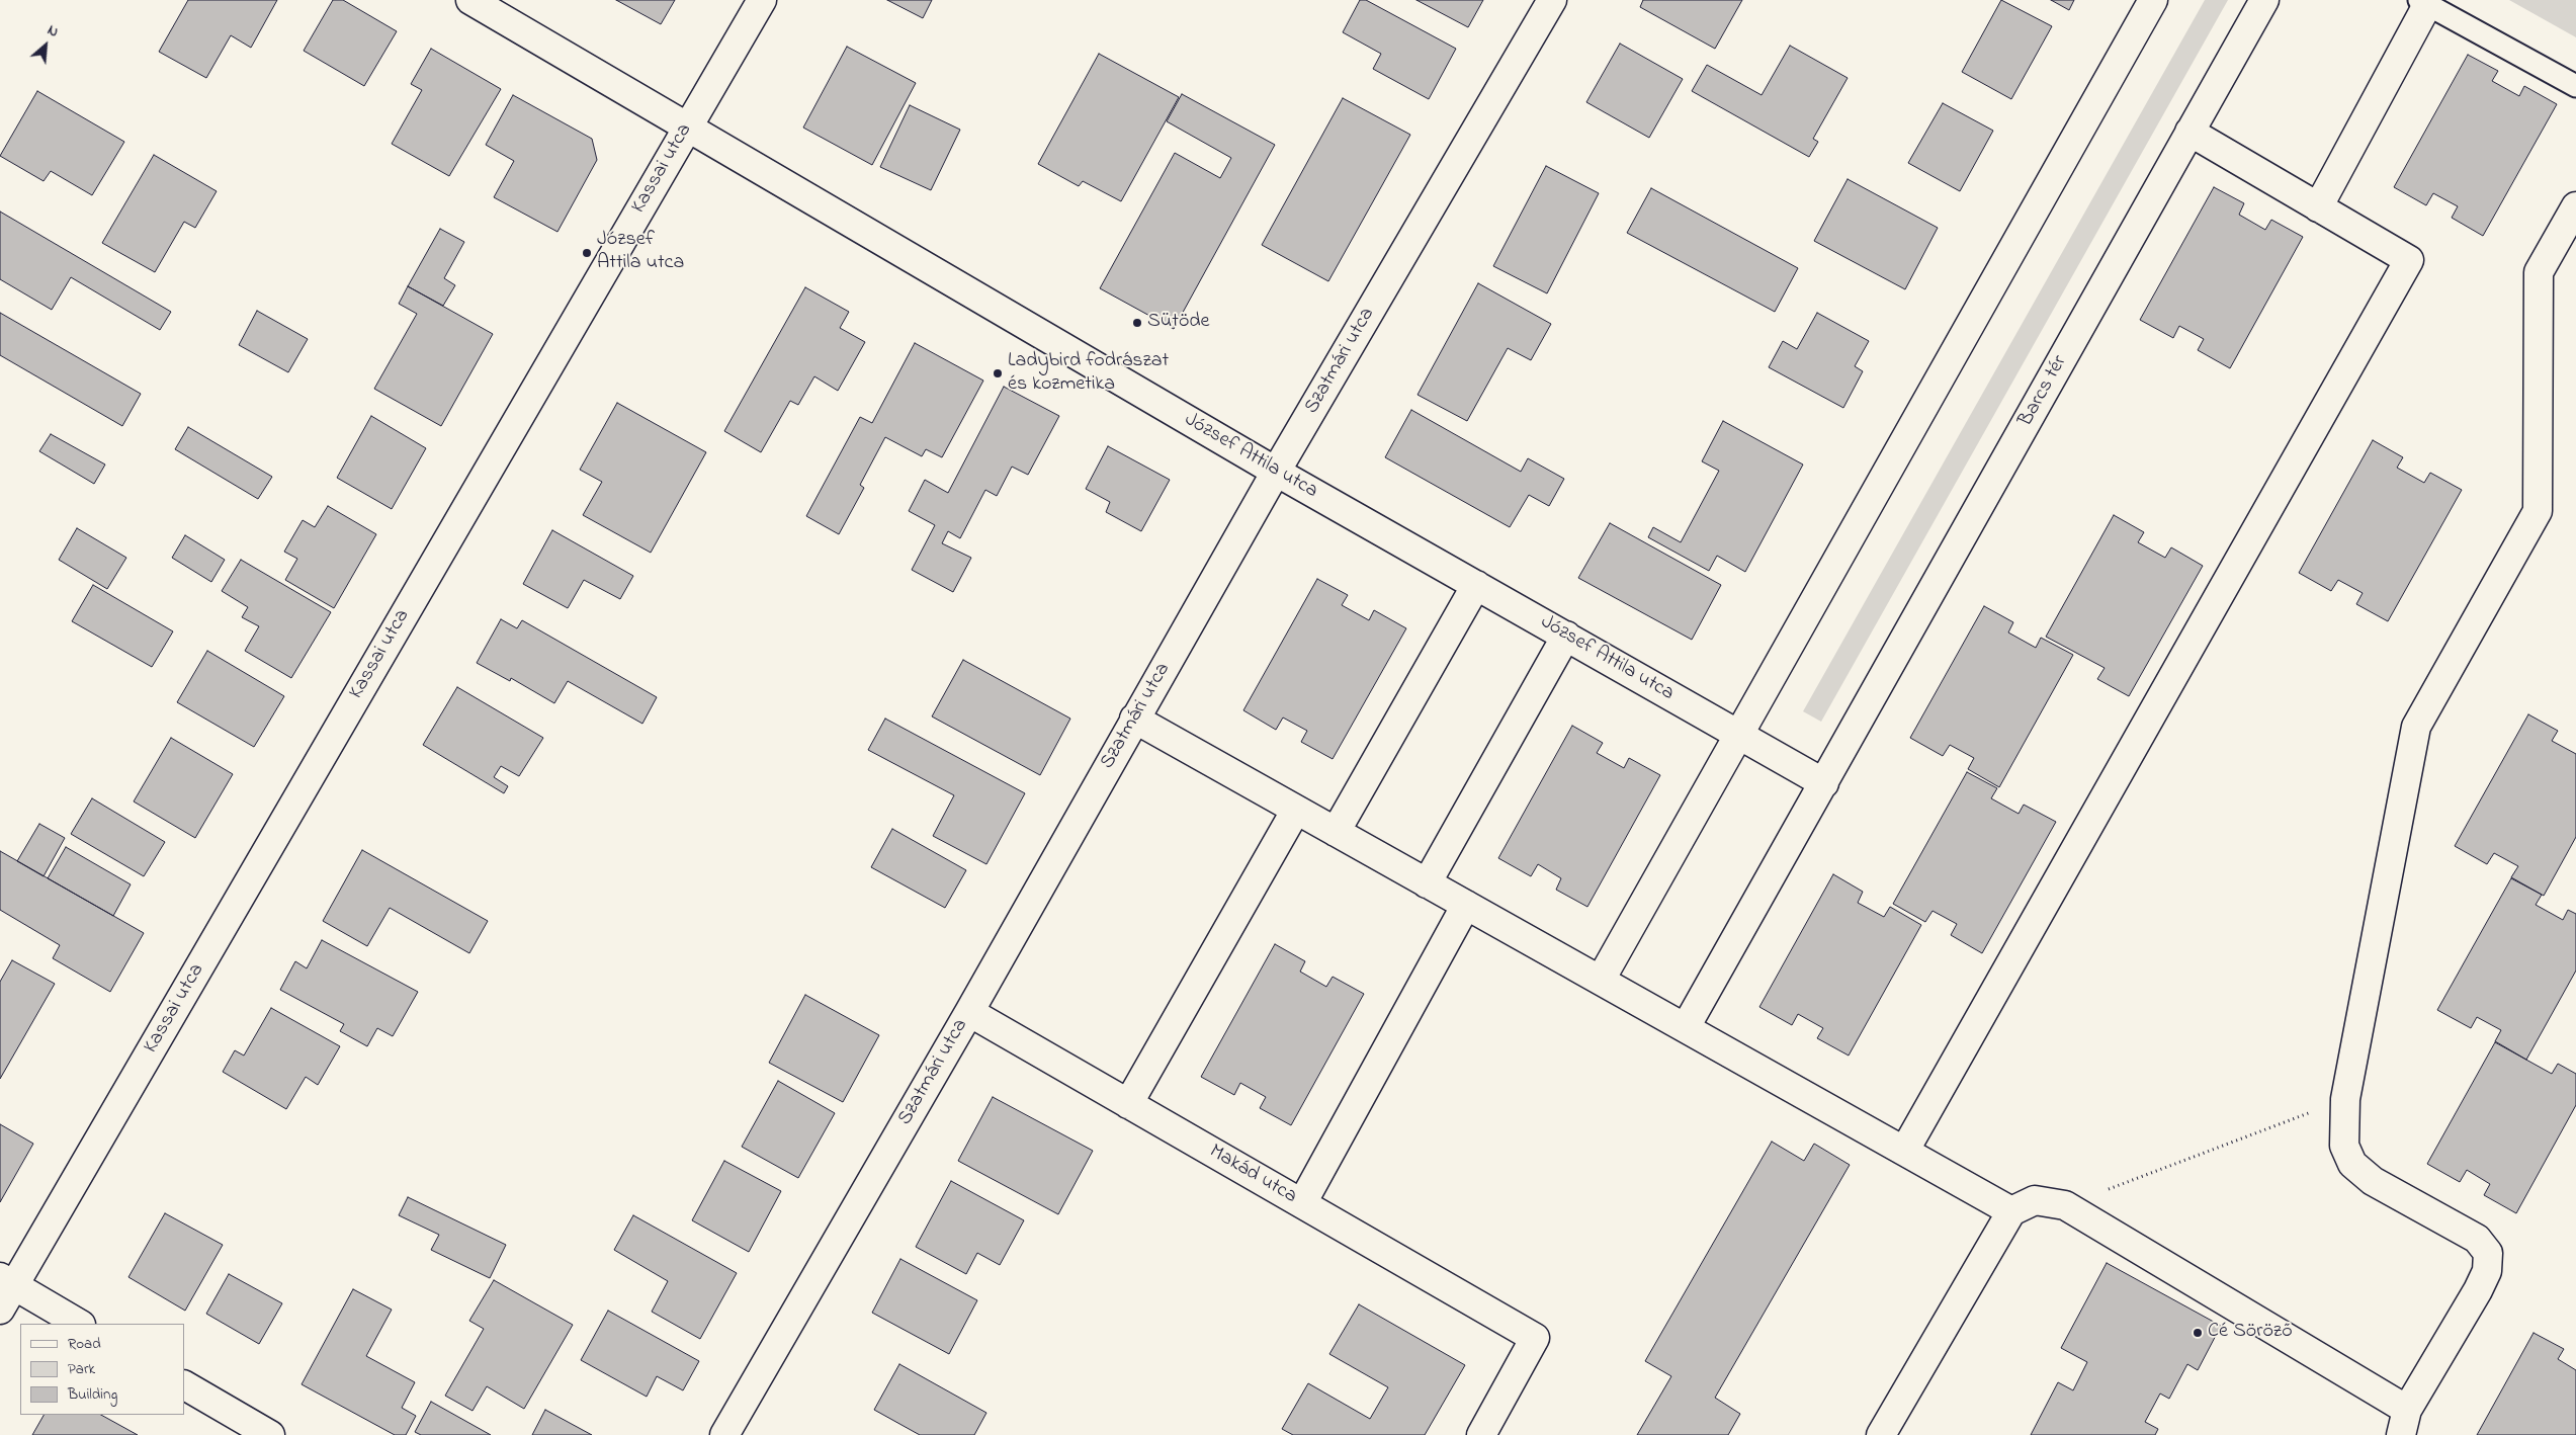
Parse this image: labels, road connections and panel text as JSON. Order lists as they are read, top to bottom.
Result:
{
  "streets": {
    "street": [
      "Kassai utca",
      "Szatmári utca",
      "Barcs tér",
      "József Attila utca",
      "Makád utca"
    ]
  },
  "crossings": [
    ["Kassai utca", "József Attila utca"],
    ["Szatmári utca", "József Attila utca"],
    ["Szatmári utca", "Makád utca"],
    ["Barcs tér", "József Attila utca"]
  ],
  "places": [
    "József Attila utca",
    "Sütöde",
    "Ladybird fodrászat és kozmetika",
    "Cé Söröző"
  ],
  "legend": ["Road", "Park", "Building"],
  "north": "top right"
}
